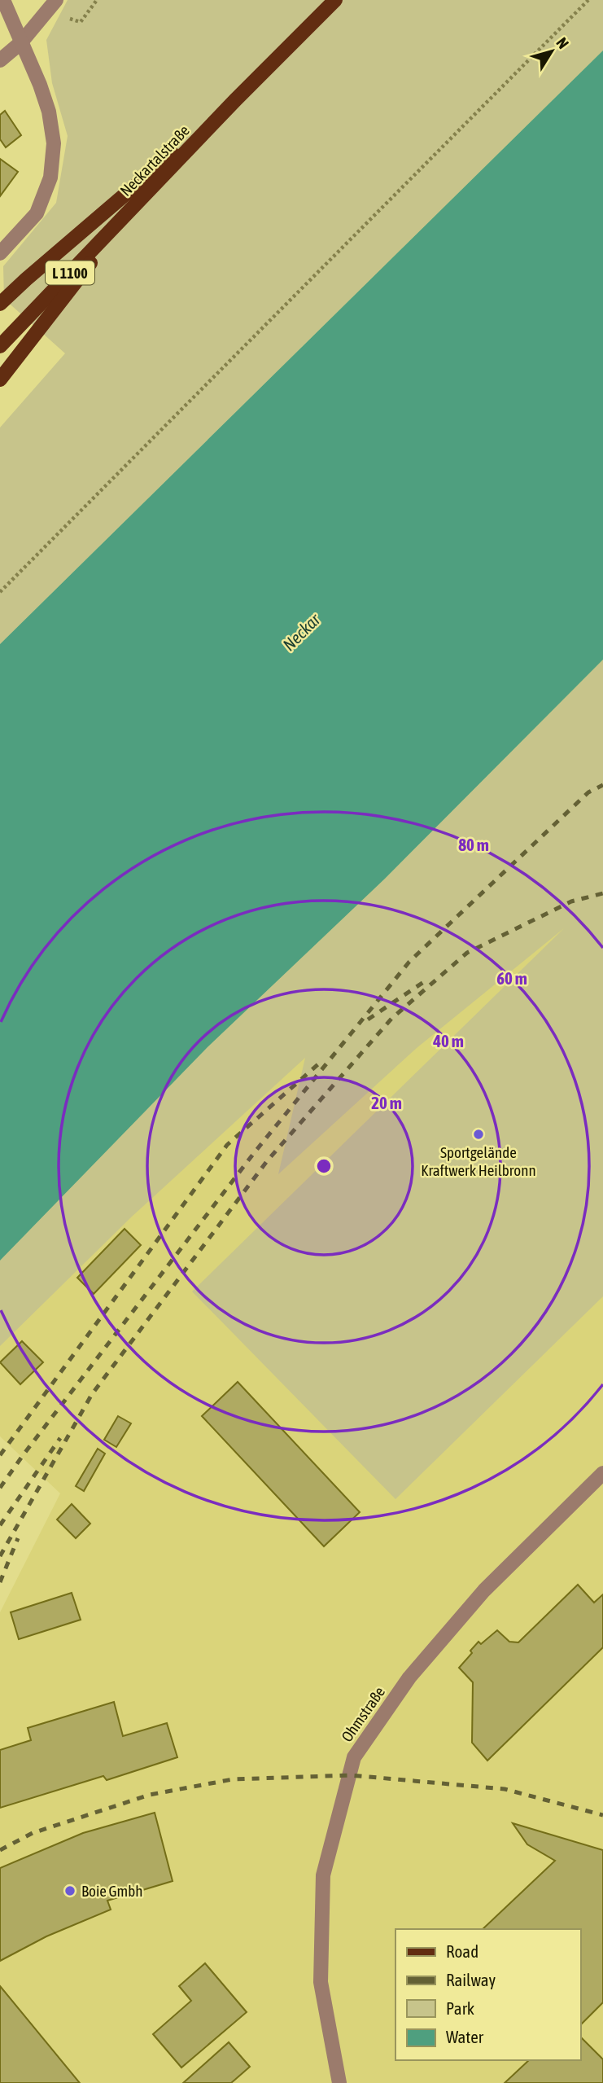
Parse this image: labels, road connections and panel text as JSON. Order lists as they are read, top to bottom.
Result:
{
  "streets": {
    "main road": ["Neckartalstraße", "L 1100"],
    "street": ["Ohmstraße"]
  },
  "water": ["Neckar"],
  "places": ["Sportgelände Kraftwerk Heilbronn", "Boie Gmbh"],
  "legend": [
    "Road",
    "Railway",
    "Park",
    "Water"
  ],
  "north": "top right",
  "rings": [
    "80 m",
    "60 m",
    "40 m",
    "20 m"
  ]
}
